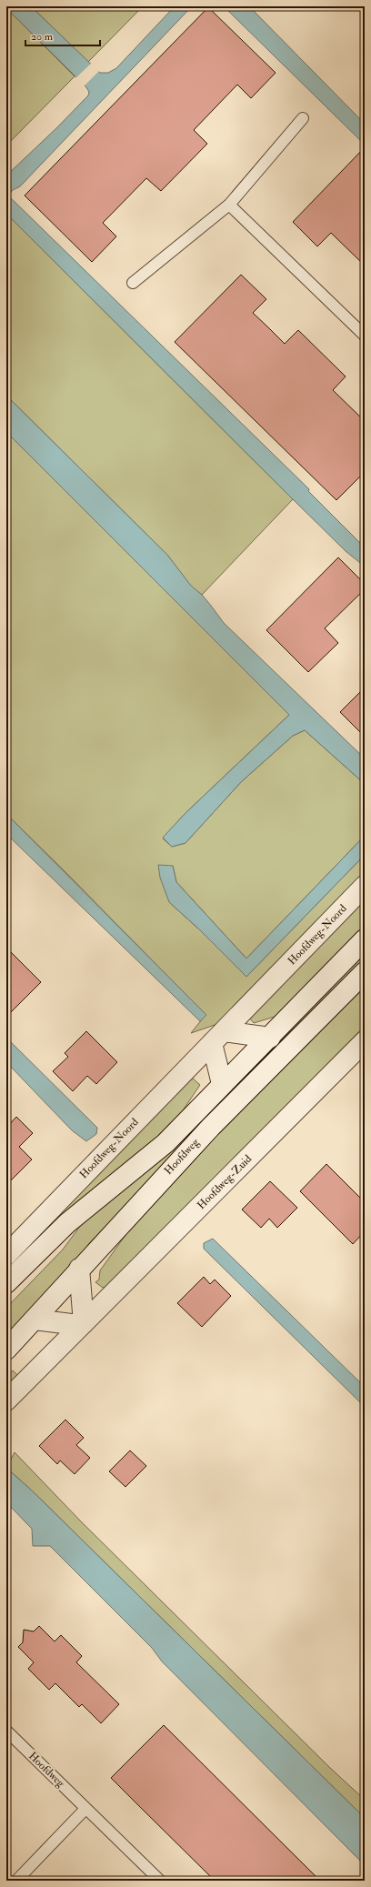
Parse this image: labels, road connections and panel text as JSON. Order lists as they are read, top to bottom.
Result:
{
  "streets": {
    "street": ["Hoofdweg-Noord", "Hoofdweg", "Hoofdweg-Zuid"]
  },
  "scale_bar": "20 m"
}
